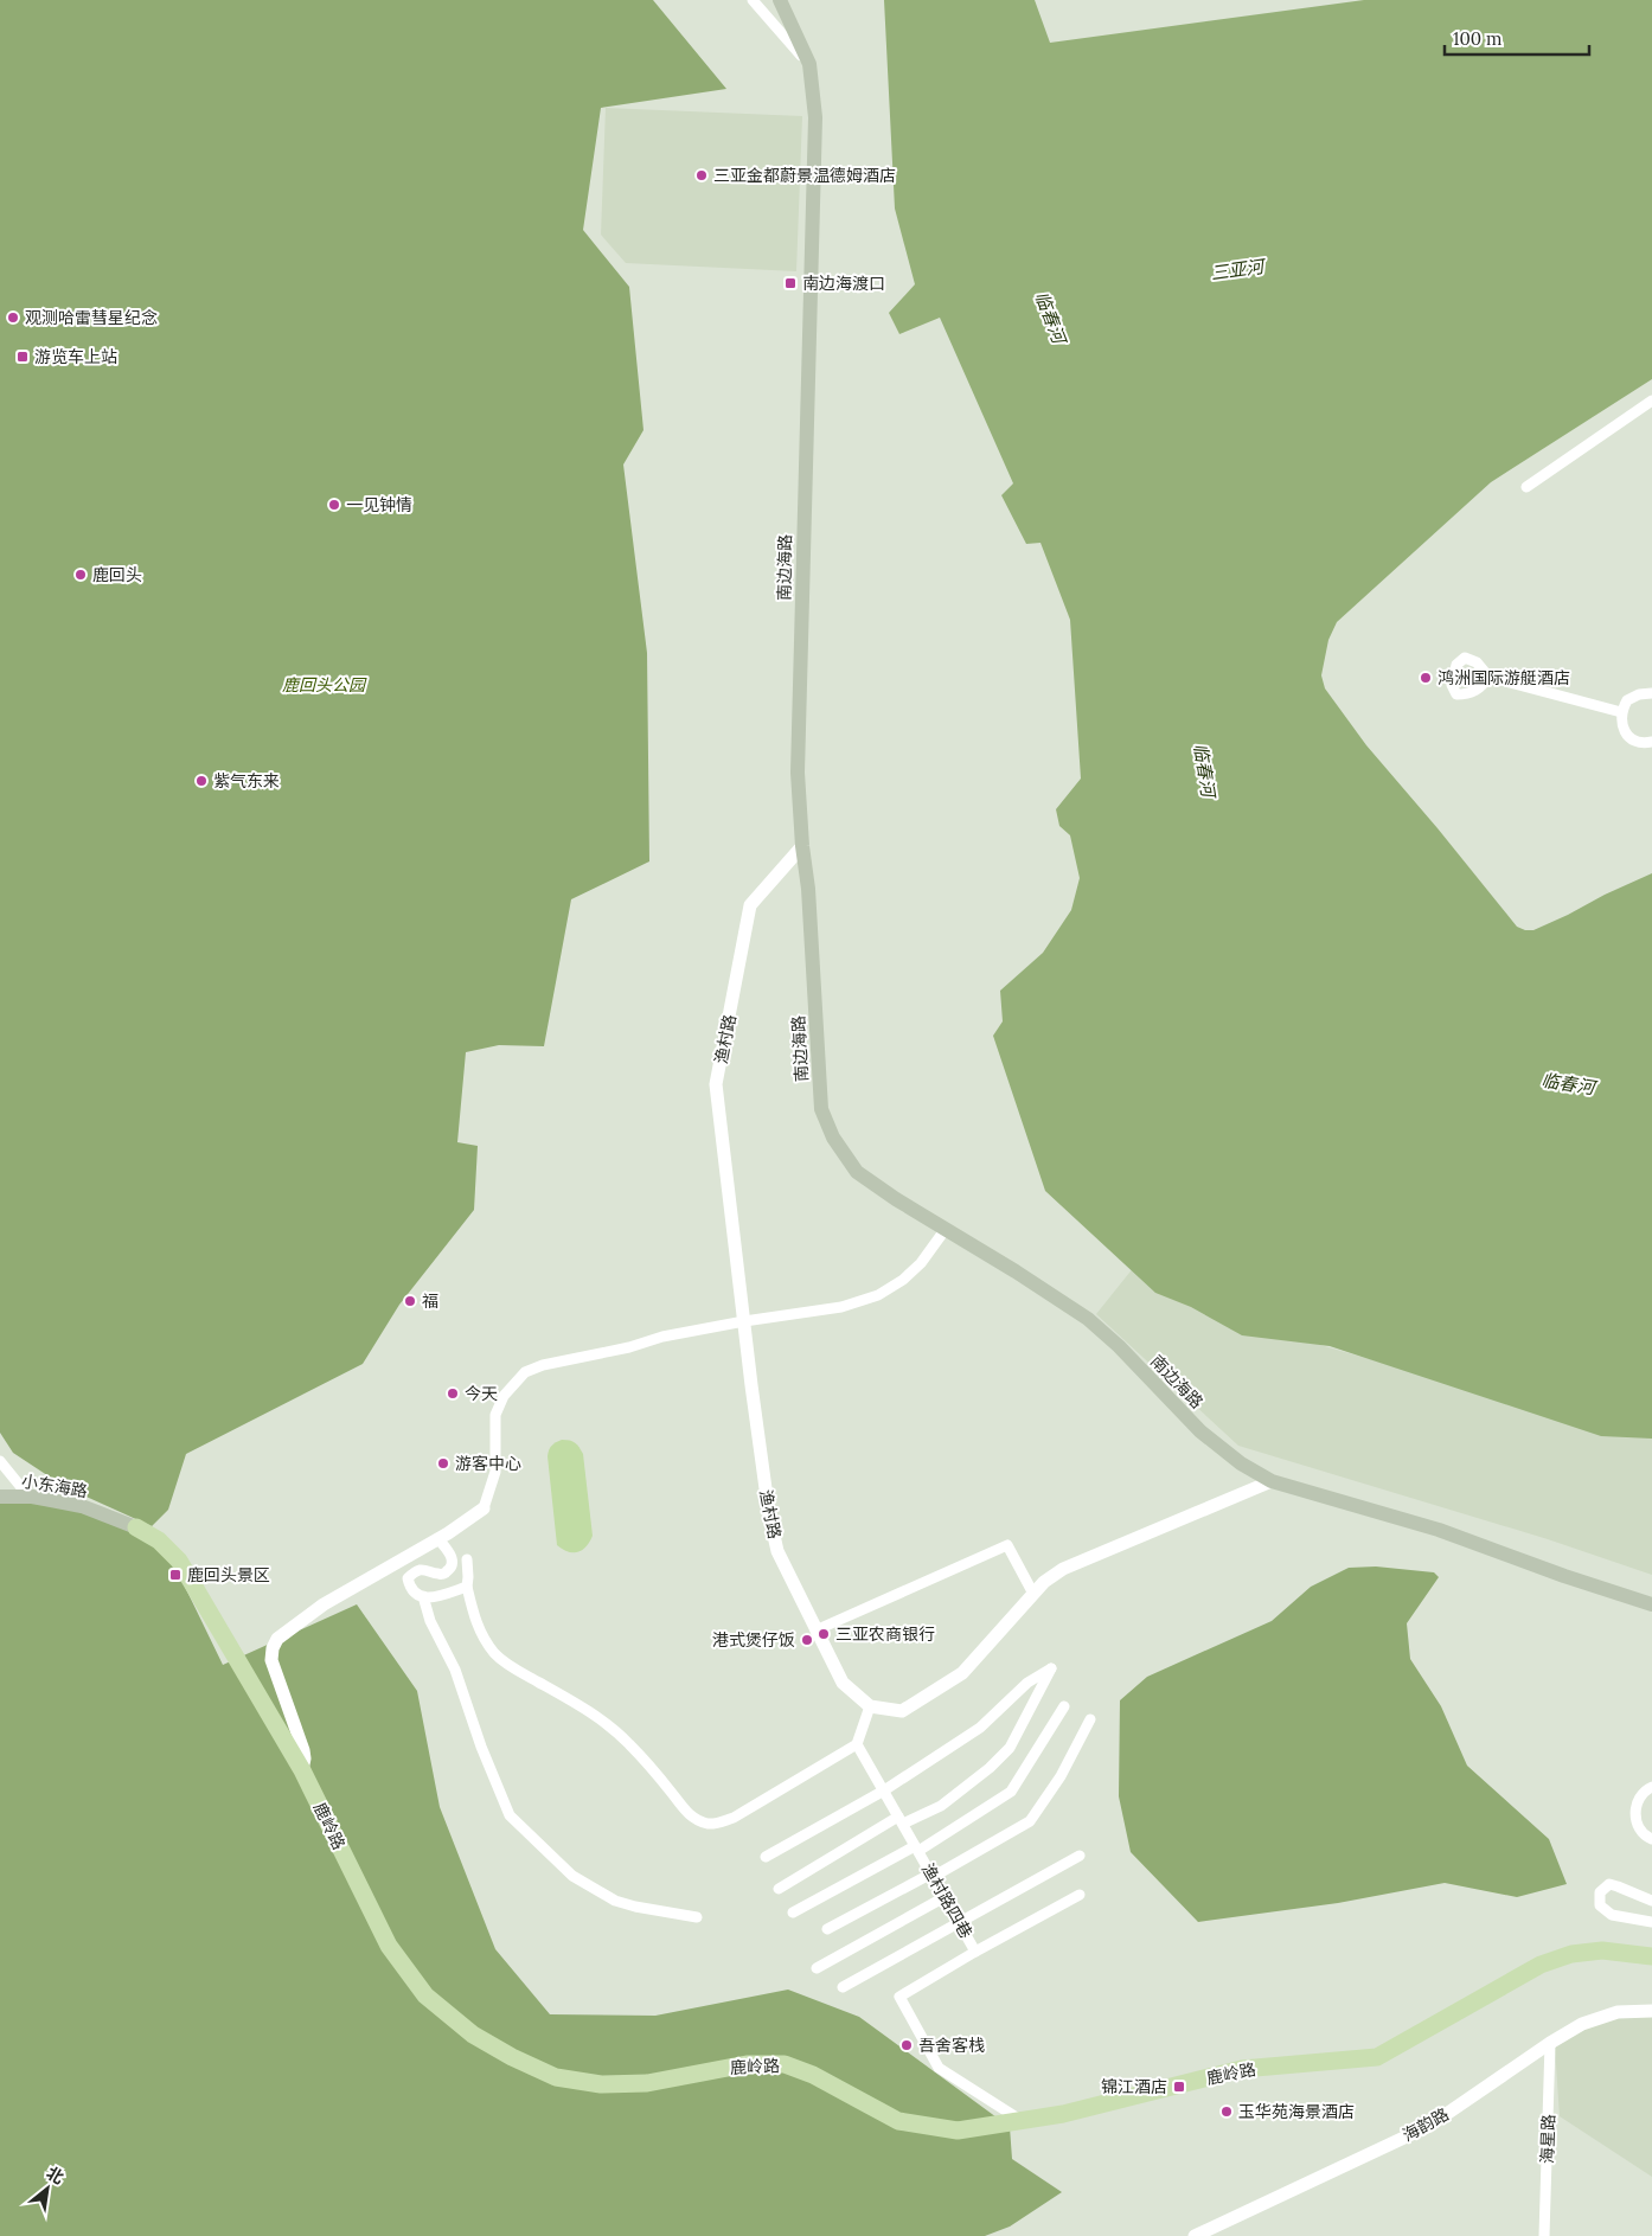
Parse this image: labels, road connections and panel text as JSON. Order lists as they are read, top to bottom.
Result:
{
  "streets": {
    "main road": ["南边海路", "小东海路", "鹿岭路"],
    "street": [
      "渔村路",
      "渔村路四巷",
      "海韵路",
      "海星路"
    ]
  },
  "crossings": [
    ["南边海路", "渔村路"],
    ["小东海路", "鹿岭路"],
    ["鹿岭路", "渔村路四巷"],
    ["海韵路", "海星路"]
  ],
  "water": ["三亚河", "临春河"],
  "parks": ["鹿回头公园"],
  "places": {
    "other": [
      "三亚金都蔚景温德姆酒店",
      "观测哈雷彗星纪念",
      "一见钟情",
      "鹿回头",
      "鸿洲国际游艇酒店",
      "紫气东来",
      "福",
      "今天",
      "游客中心",
      "三亚农商银行",
      "港式煲仔饭",
      "吾舍客栈",
      "玉华苑海景酒店"
    ],
    "transit": [
      "南边海渡口",
      "游览车上站",
      "鹿回头景区",
      "锦江酒店"
    ]
  },
  "scale_bar": "100 m",
  "north": "top right"
}
